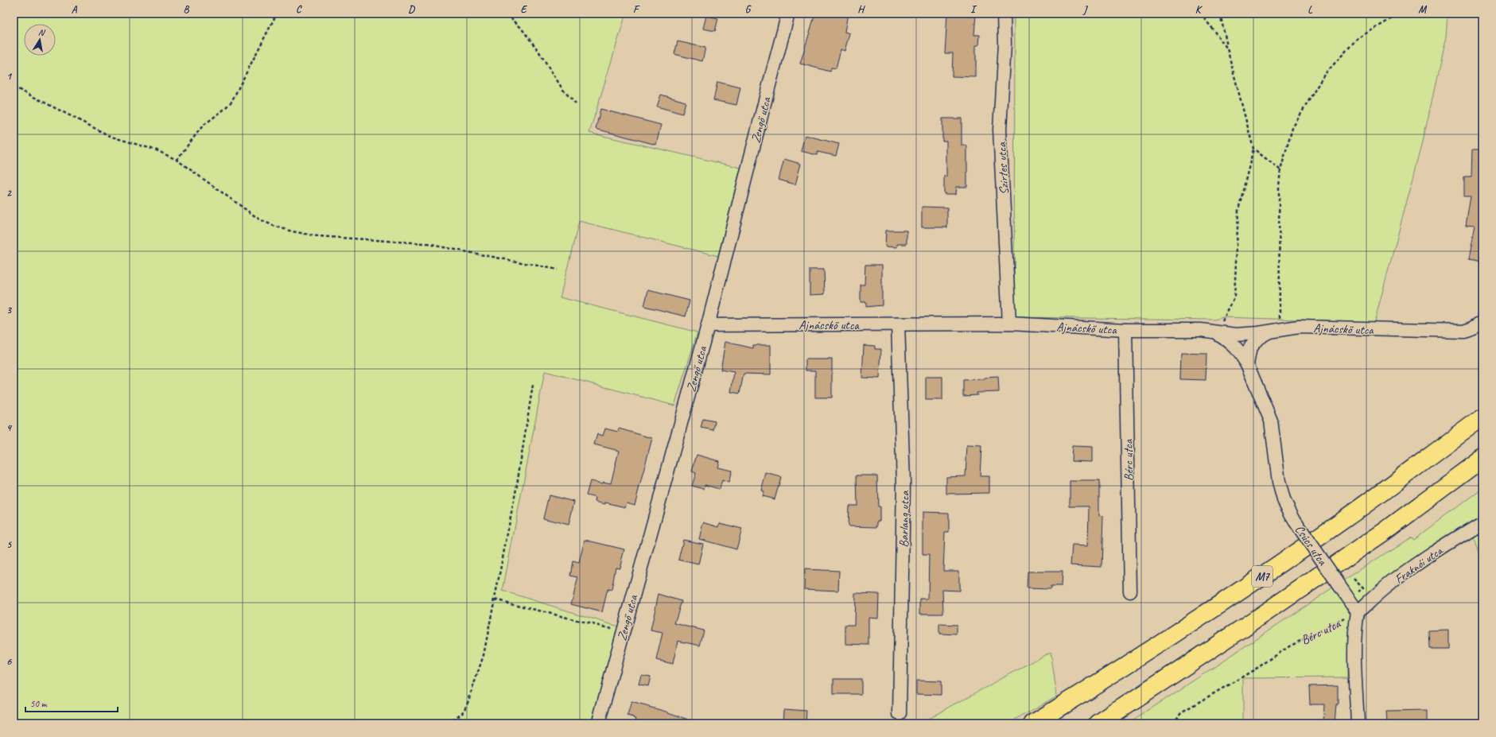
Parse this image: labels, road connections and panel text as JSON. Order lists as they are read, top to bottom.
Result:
{
  "streets": {
    "highway": ["M7"],
    "street": [
      "Zengő utca",
      "Szirtes utca",
      "Ajnácskő utca",
      "Bérc utca",
      "Barlang utca",
      "Csúcs utca",
      "Fraknói utca"
    ]
  },
  "crossings": [
    ["Zengő utca", "Ajnácskő utca"],
    ["Szirtes utca", "Ajnácskő utca"],
    ["Ajnácskő utca", "Bérc utca"],
    ["Ajnácskő utca", "Barlang utca"],
    ["Ajnácskő utca", "Csúcs utca"],
    ["Bérc utca", "Csúcs utca"],
    ["Bérc utca", "Fraknói utca"],
    ["Csúcs utca", "Fraknói utca"]
  ],
  "scale_bar": "50 m",
  "north": "top",
  "grid": {
    "columns": [
      "A",
      "B",
      "C",
      "D",
      "E",
      "F",
      "G",
      "H",
      "I",
      "J",
      "K",
      "L",
      "M"
    ],
    "rows": [
      "1",
      "2",
      "3",
      "4",
      "5",
      "6"
    ]
  }
}
